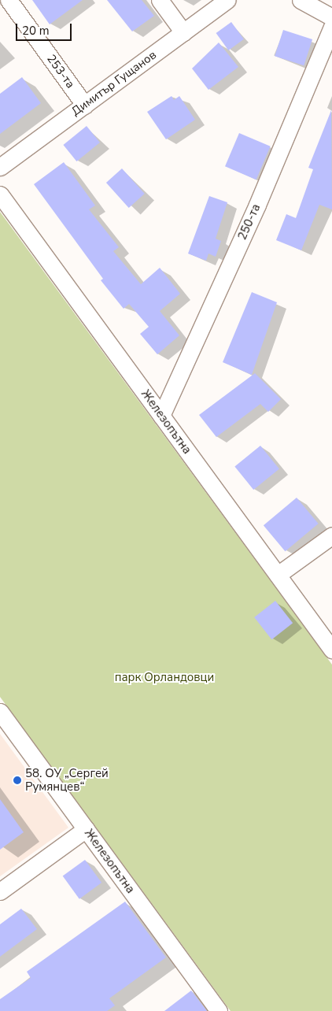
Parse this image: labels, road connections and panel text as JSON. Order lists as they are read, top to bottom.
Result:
{
  "streets": {
    "street": [
      "253-та",
      "Димитър Гущанов",
      "250-та",
      "Железопътна"
    ]
  },
  "crossings": [
    ["253-та", "Димитър Гущанов"],
    ["250-та", "Железопътна"]
  ],
  "parks": ["парк Орландовци"],
  "places": ["58. ОУ „Сергей Румянцев“"],
  "scale_bar": "20 m"
}
